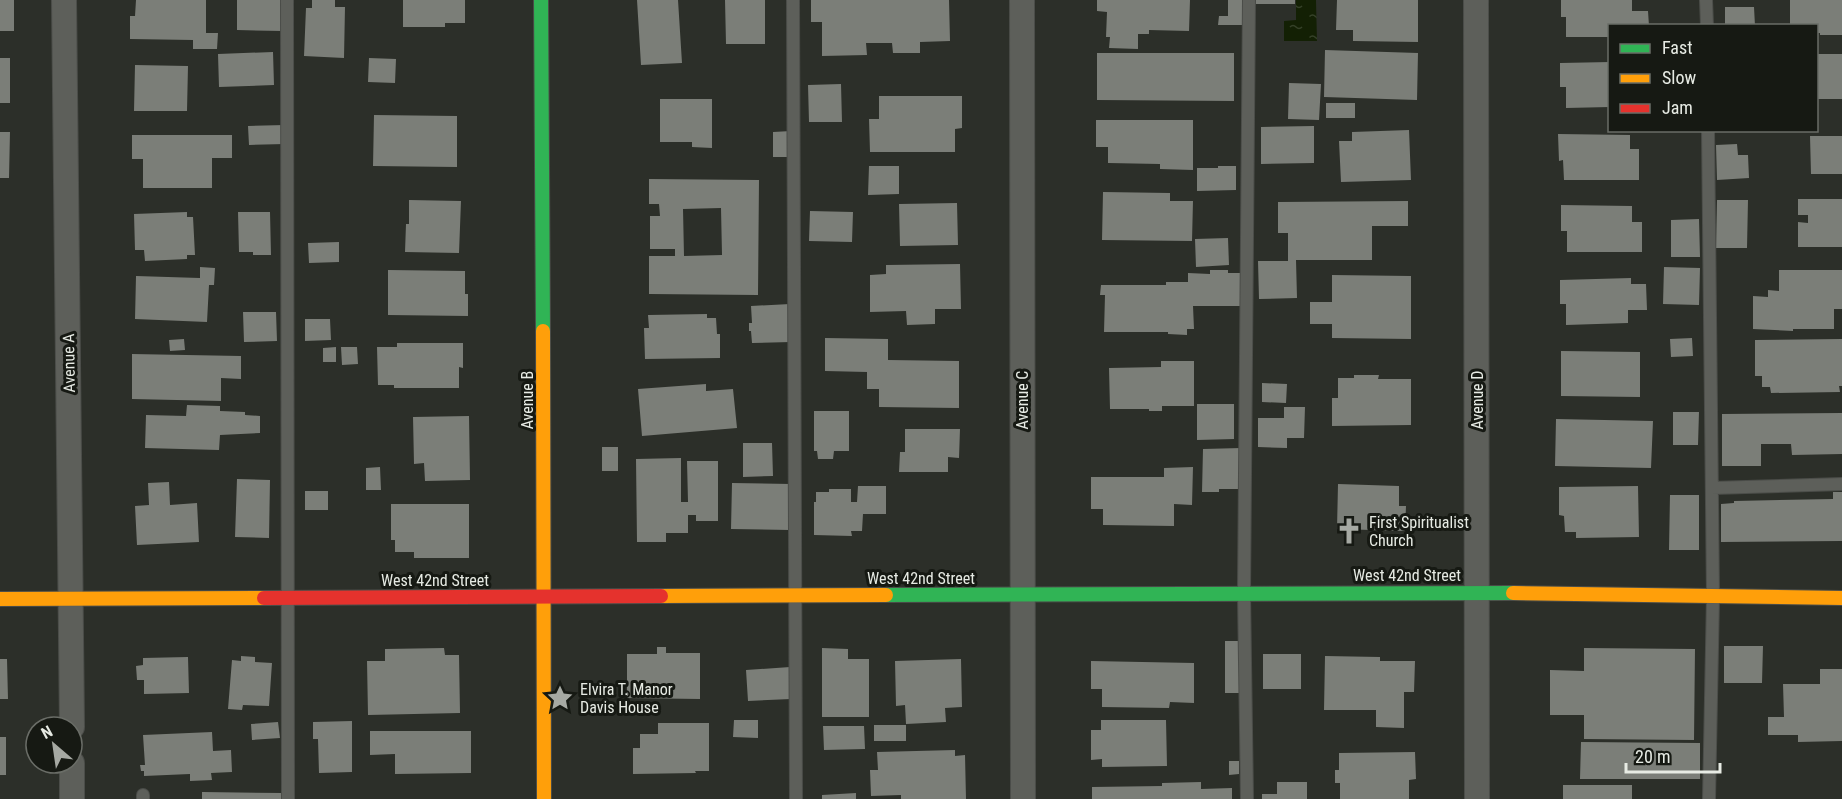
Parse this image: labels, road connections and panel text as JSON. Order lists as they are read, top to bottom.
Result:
{
  "streets": {
    "street": [
      "Avenue A",
      "Avenue B",
      "Avenue C",
      "Avenue D",
      "West 42nd Street"
    ]
  },
  "crossings": [
    ["Avenue A", "West 42nd Street"],
    ["Avenue B", "West 42nd Street"],
    ["Avenue C", "West 42nd Street"],
    ["Avenue D", "West 42nd Street"]
  ],
  "places": {
    "church": ["First Spiritualist Church"],
    "place": ["Elvira T. Manor Davis House"]
  },
  "legend": ["Fast", "Slow", "Jam"],
  "scale_bar": "20 m",
  "north": "top left"
}
